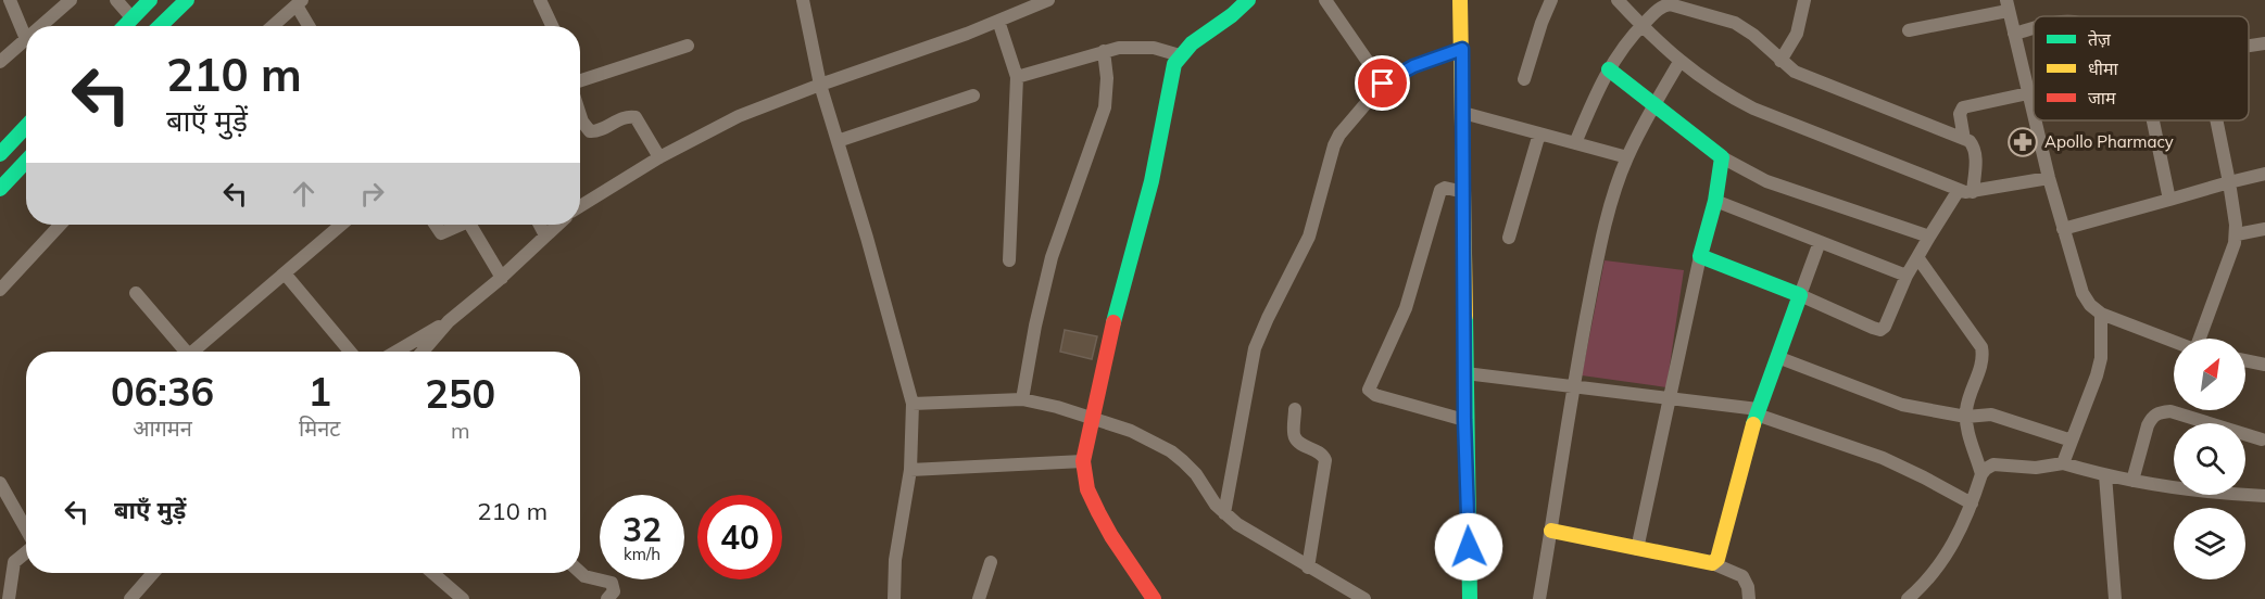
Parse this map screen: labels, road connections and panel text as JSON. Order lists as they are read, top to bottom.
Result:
{
  "places": {
    "pharmacy": ["Apollo Pharmacy"]
  },
  "legend": ["तेज़", "धीमा", "जाम"],
  "north": "top right",
  "page": {
    "turn": ["210 m", "बाएँ मुड़ें"],
    "eta": [
      "06:36",
      "आगमन",
      "1",
      "मिनट",
      "250",
      "m"
    ],
    "list": [
      {
        "name": "बाएँ मुड़ें",
        "value": "210 m"
      }
    ],
    "speed": "32 km/h",
    "limit": "40"
  }
}
